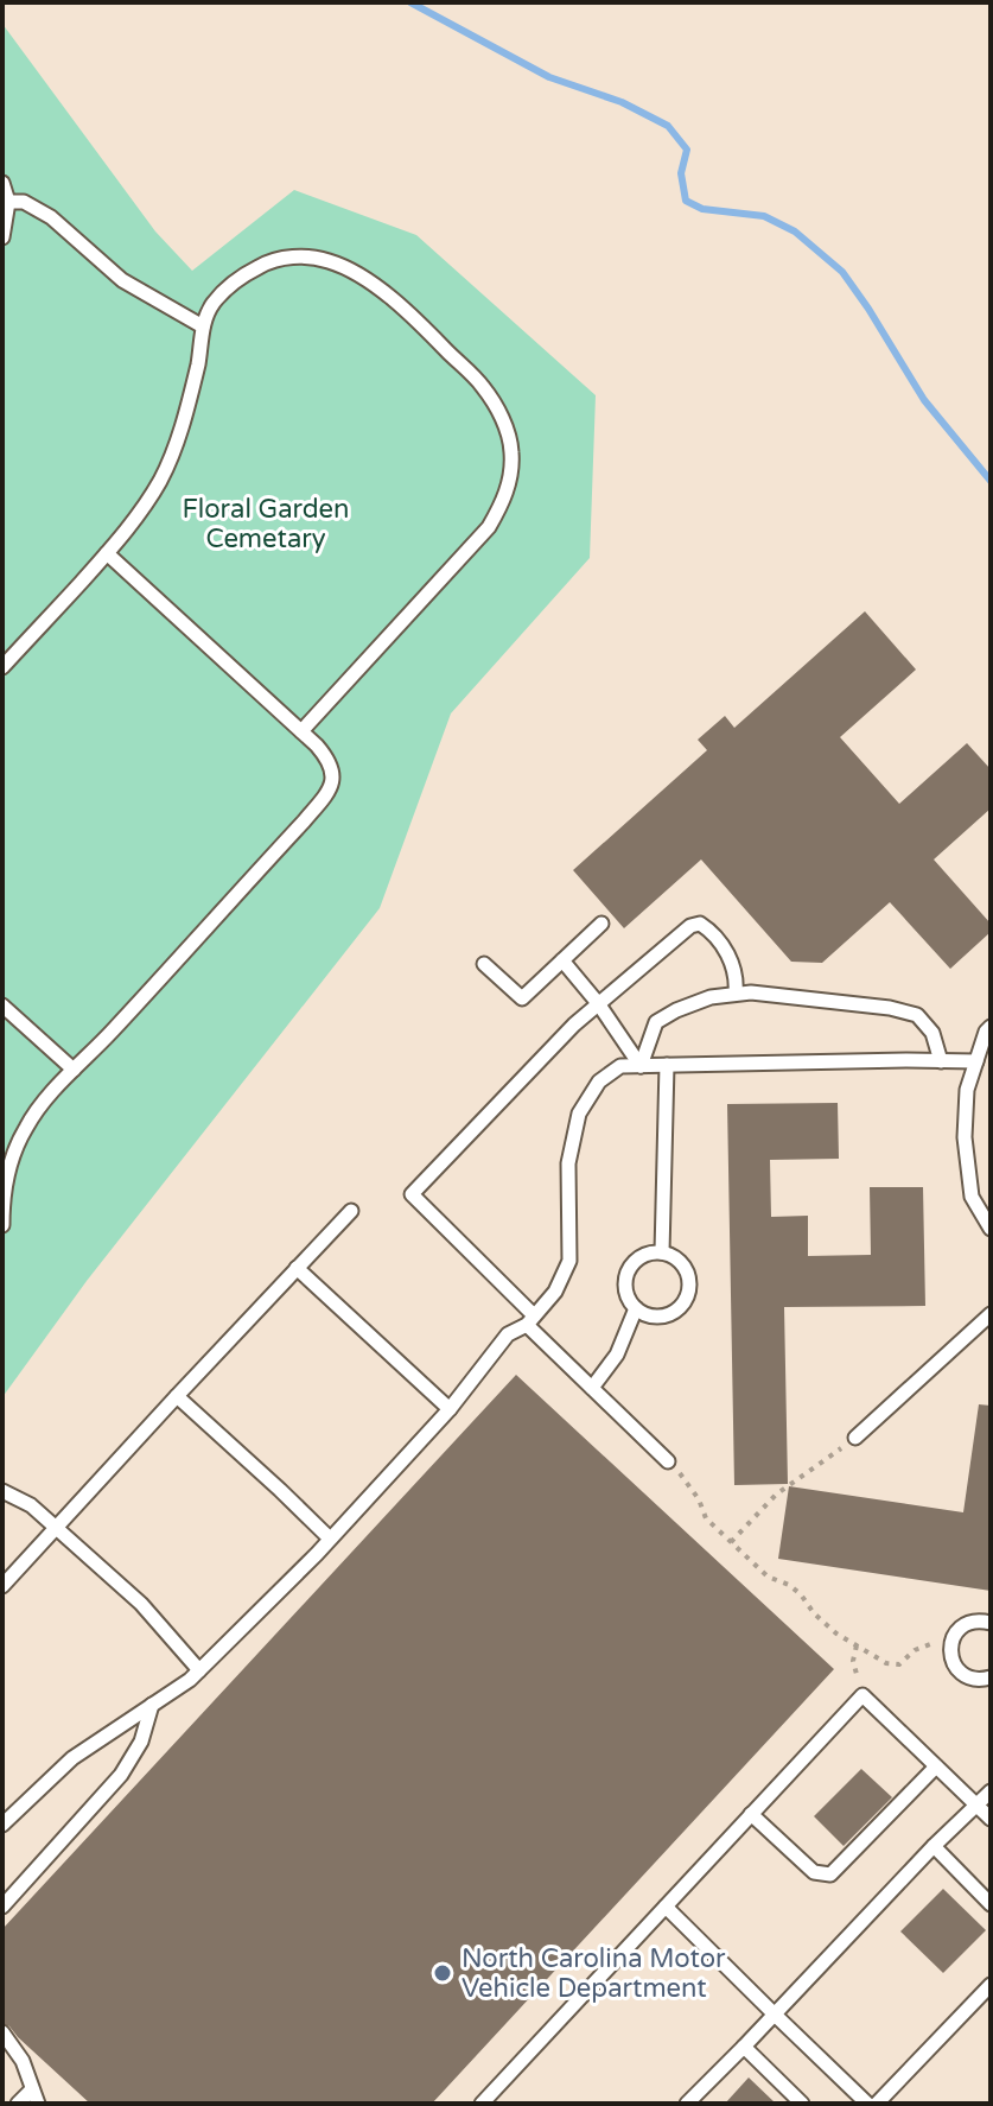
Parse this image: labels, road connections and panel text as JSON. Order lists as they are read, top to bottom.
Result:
{
  "parks": ["Floral Garden Cemetary"],
  "places": ["North Carolina Motor Vehicle Department"]
}
